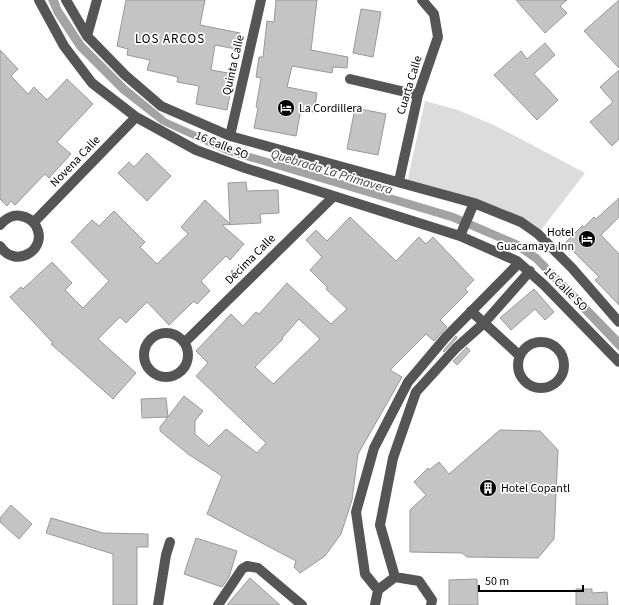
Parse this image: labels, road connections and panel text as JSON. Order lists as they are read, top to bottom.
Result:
{
  "streets": {
    "street": [
      "Quinta Calle",
      "Cuarta Calle",
      "16 Calle SO",
      "Novena Calle",
      "Décima Calle"
    ]
  },
  "crossings": [
    ["Quinta Calle", "16 Calle SO"],
    ["Cuarta Calle", "16 Calle SO"],
    ["16 Calle SO", "Novena Calle"],
    ["16 Calle SO", "Décima Calle"]
  ],
  "districts": ["LOS ARCOS"],
  "water": ["Quebrada La Primavera"],
  "places": {
    "hotel": ["La Cordillera", "Hotel Guacamaya Inn"],
    "building": ["Hotel Copantl"]
  },
  "scale_bar": "50 m"
}
